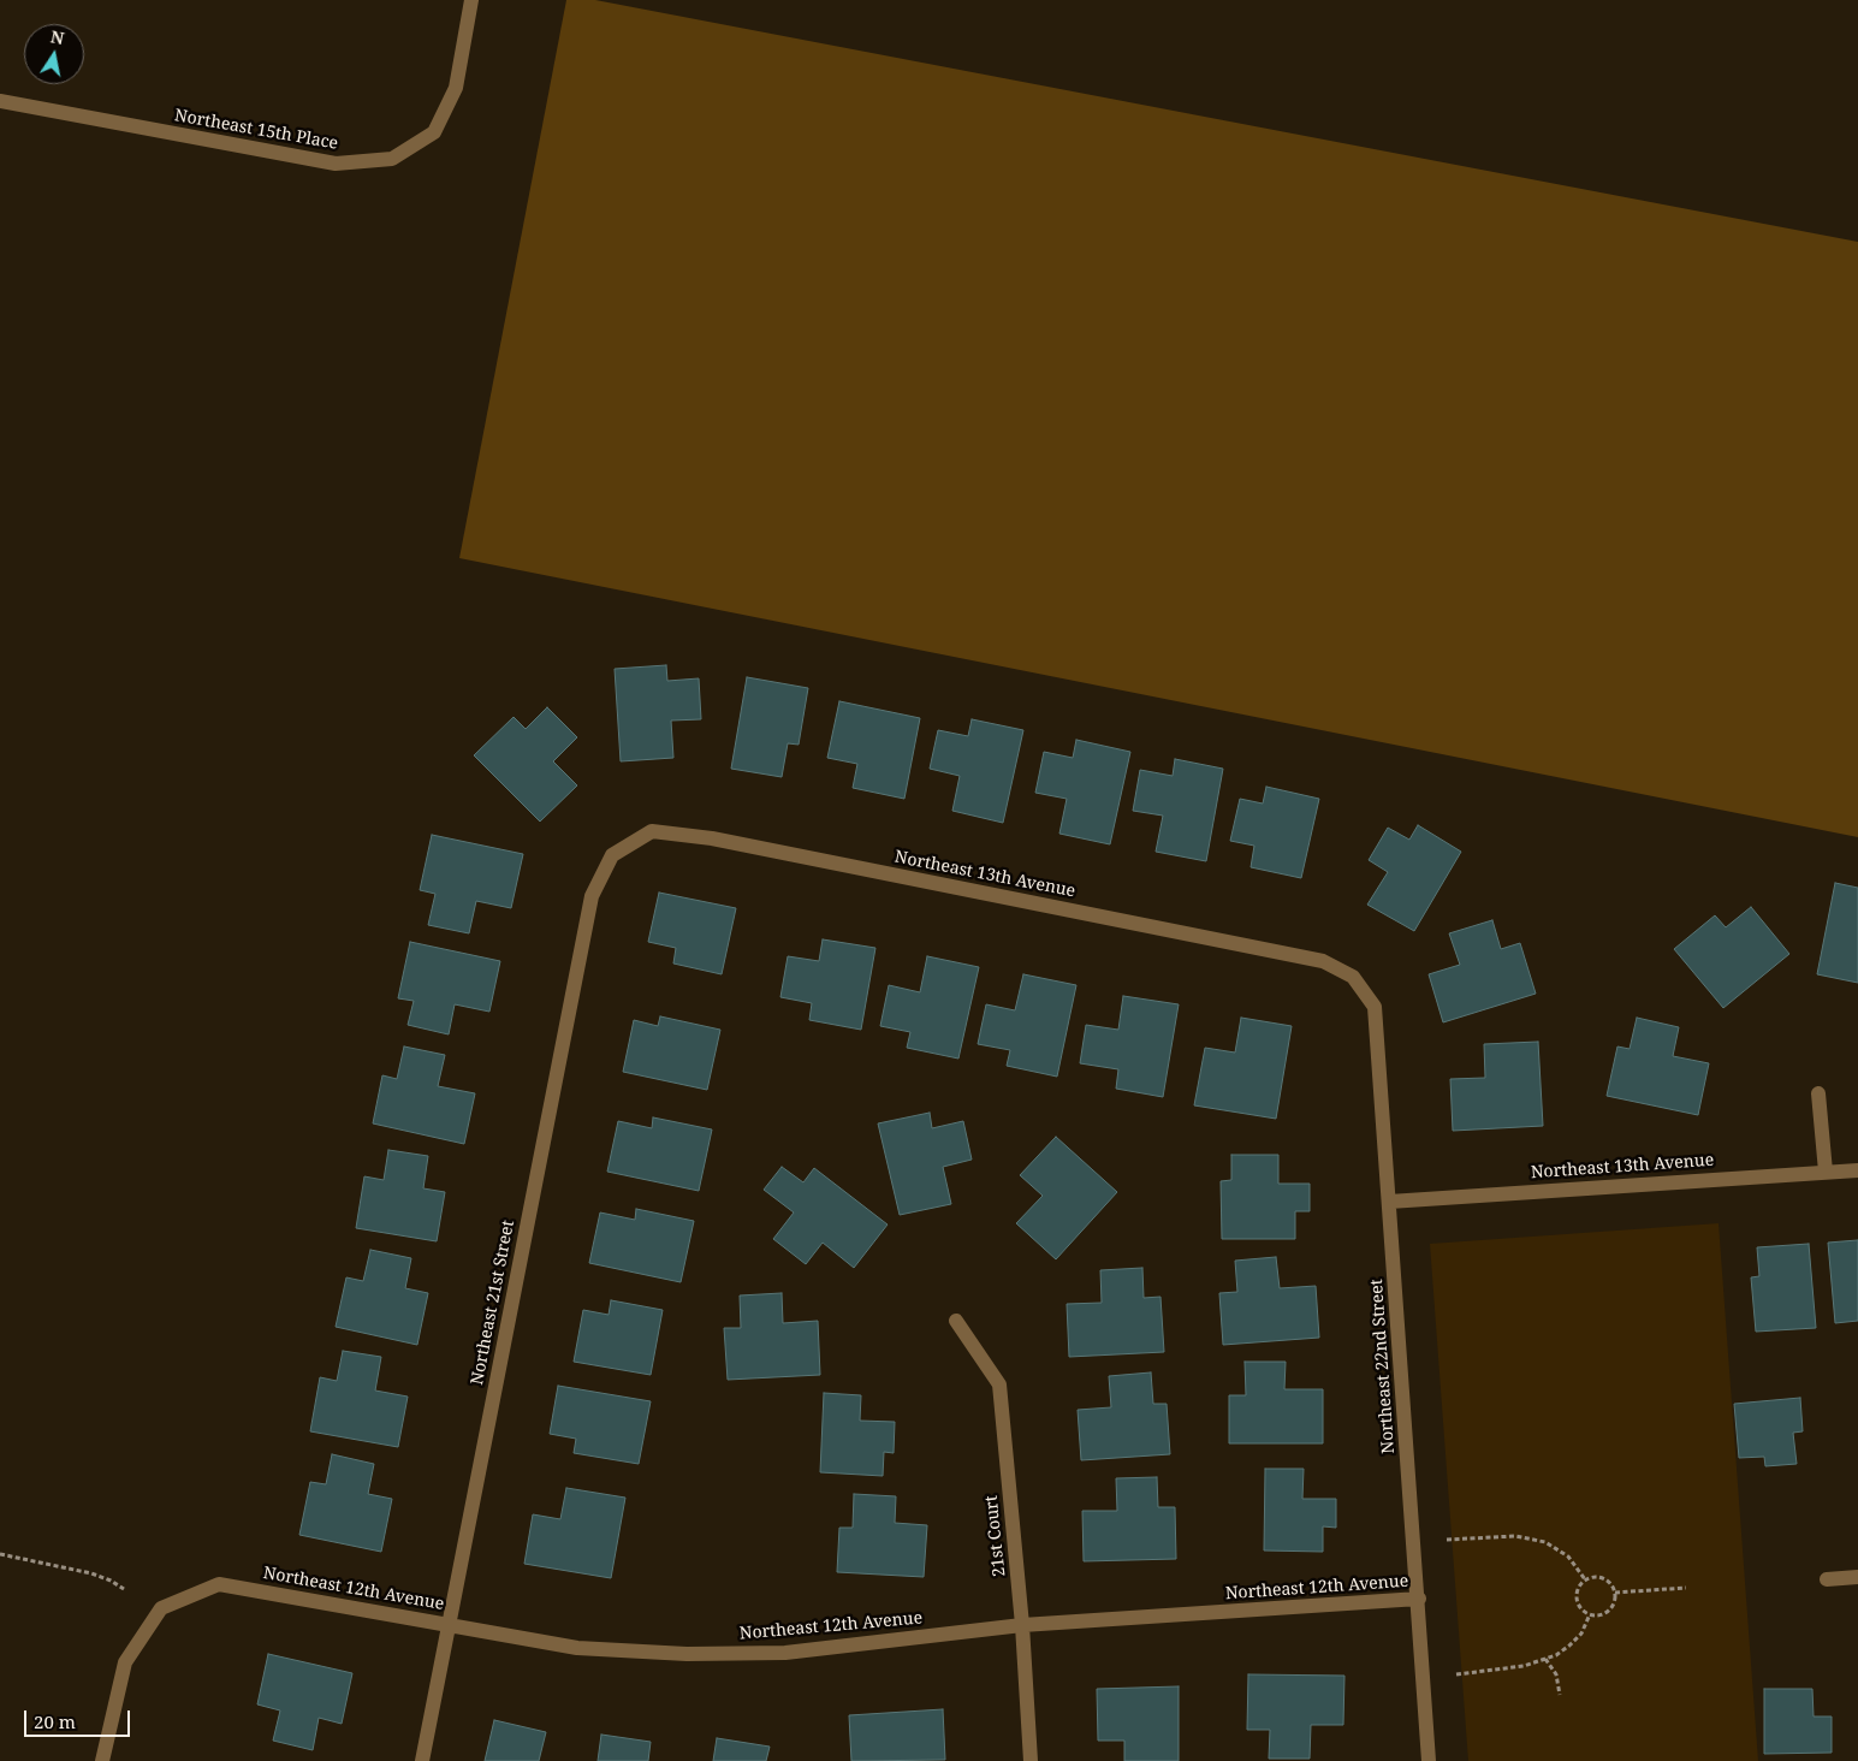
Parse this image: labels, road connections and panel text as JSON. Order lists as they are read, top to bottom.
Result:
{
  "streets": {
    "street": [
      "Northeast 15th Place",
      "Northeast 13th Avenue",
      "Northeast 21st Street",
      "Northeast 22nd Street",
      "21st Court",
      "Northeast 12th Avenue"
    ]
  },
  "crossings": [
    ["Northeast 13th Avenue", "Northeast 21st Street"],
    ["Northeast 13th Avenue", "Northeast 22nd Street"],
    ["Northeast 21st Street", "Northeast 12th Avenue"],
    ["Northeast 22nd Street", "Northeast 12th Avenue"],
    ["21st Court", "Northeast 12th Avenue"]
  ],
  "scale_bar": "20 m",
  "north": "top"
}
